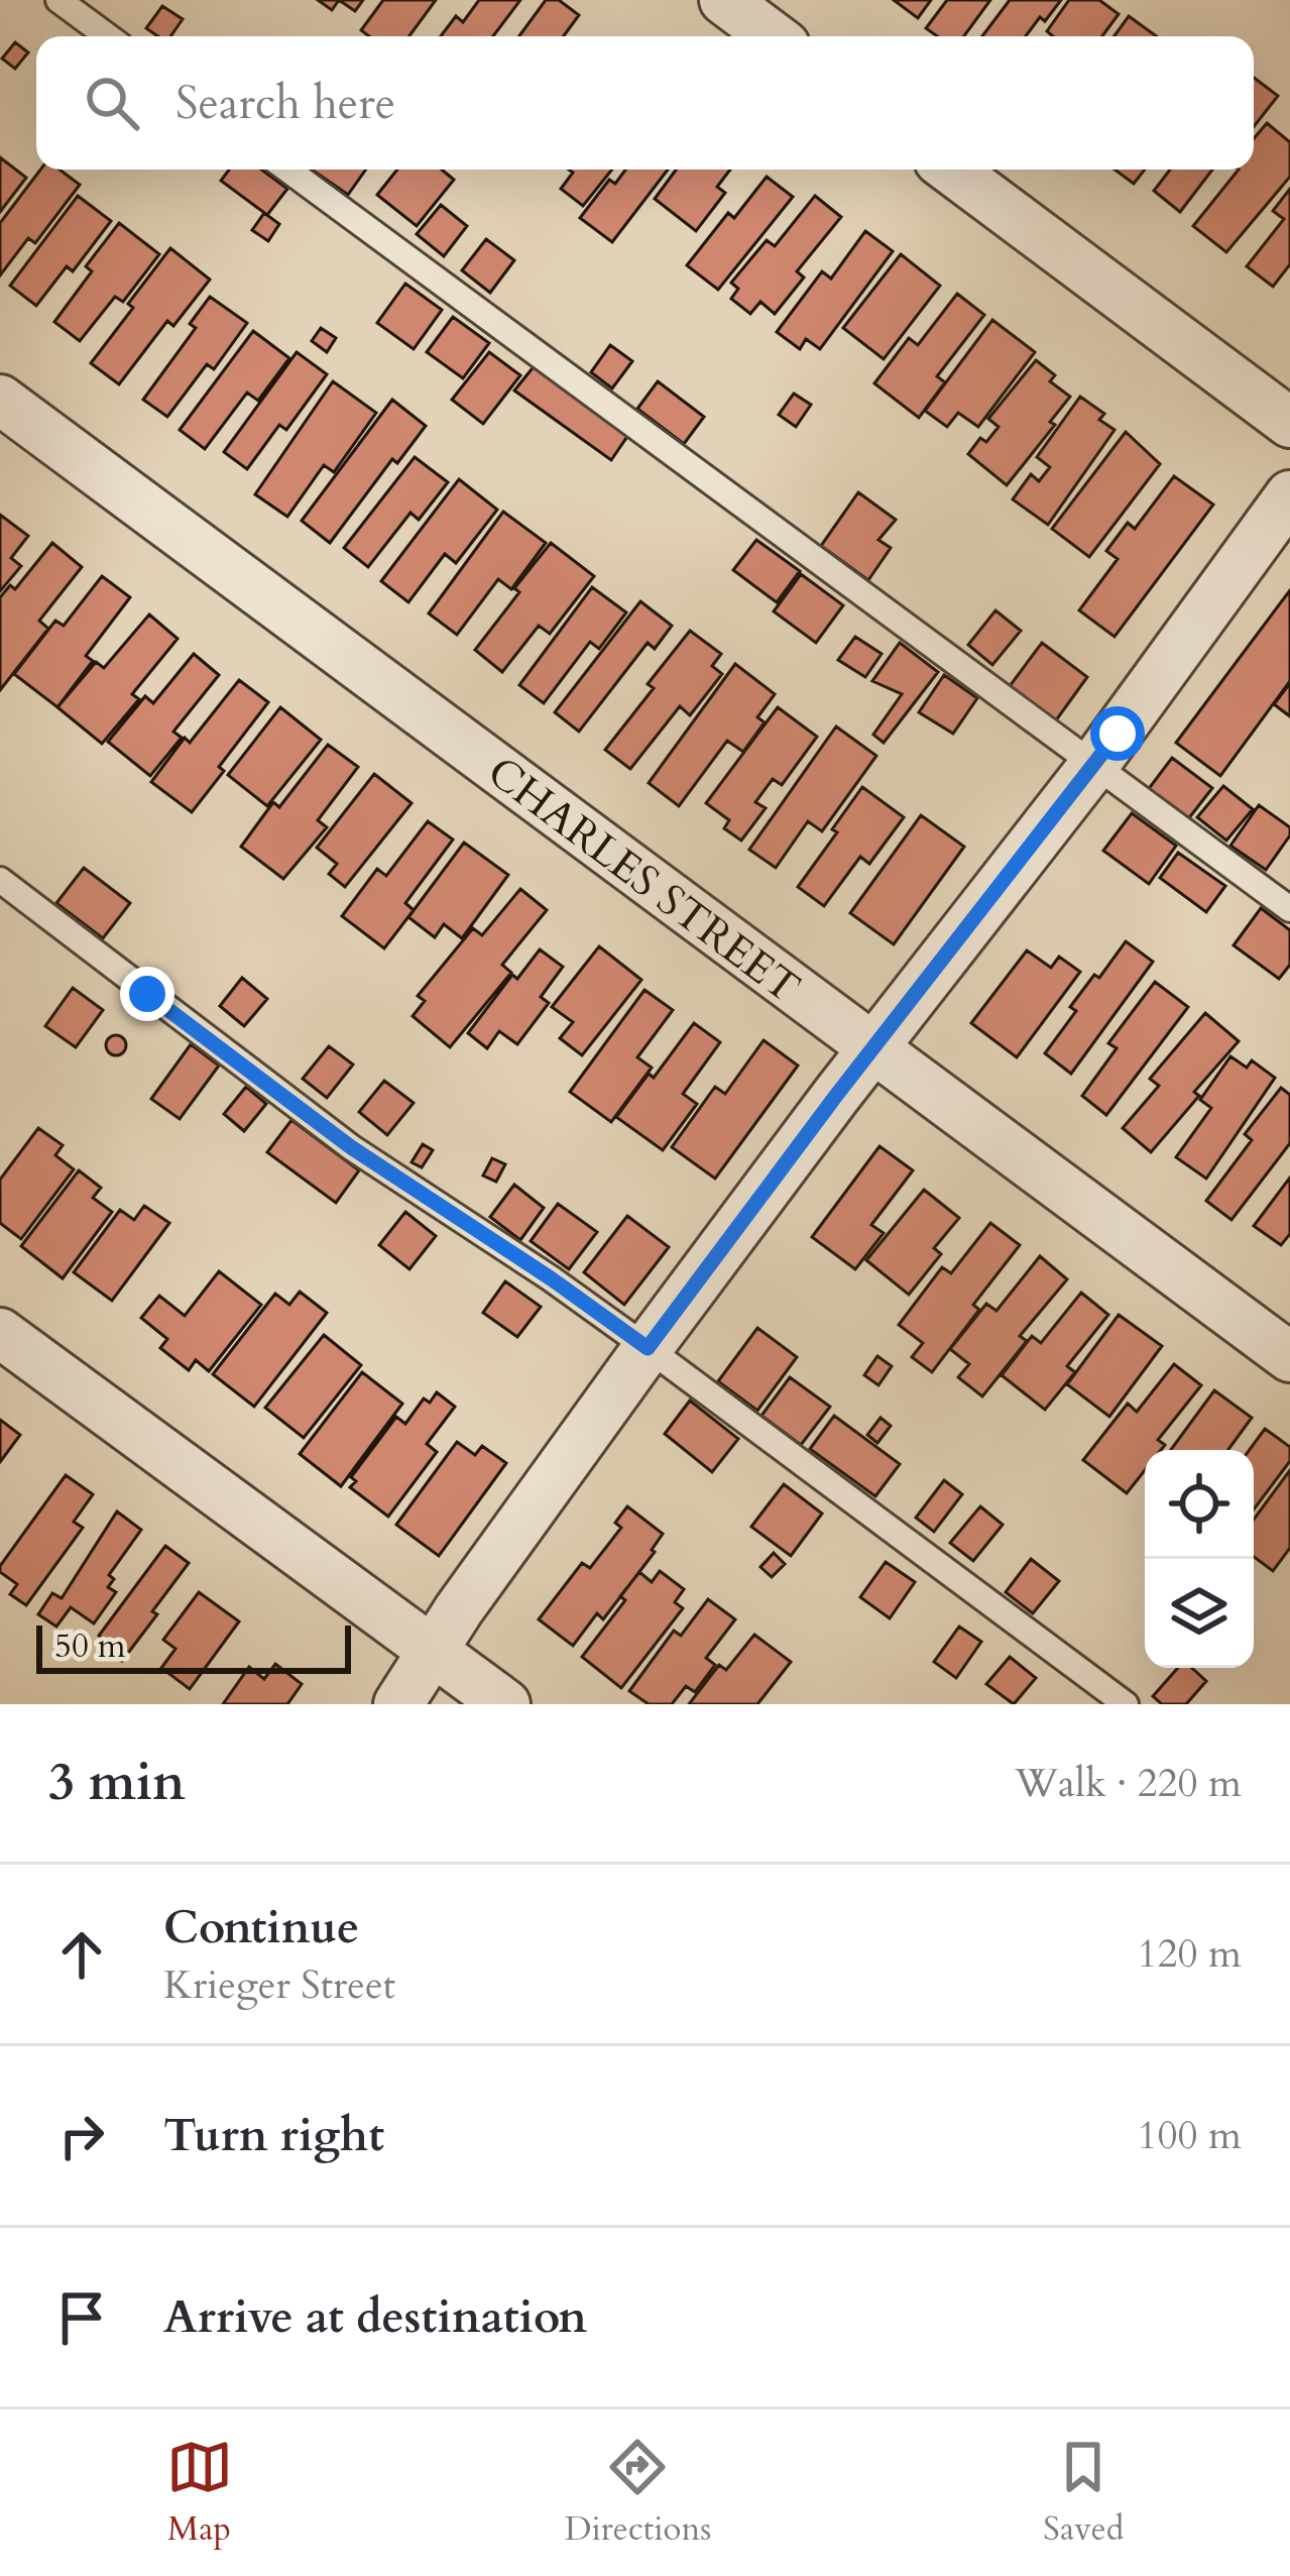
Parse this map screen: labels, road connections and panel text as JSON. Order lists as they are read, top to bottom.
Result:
{
  "streets": {
    "street": ["CHARLES STREET"]
  },
  "scale_bar": "50 m",
  "page": {
    "search": "Search here",
    "scale": "50 m",
    "heading": ["3 min", "Walk · 220 m"],
    "list": [
      ["Continue", "Krieger Street", "120 m"],
      ["Turn right", "100 m"],
      "Arrive at destination"
    ],
    "nav": ["Map", "Directions", "Saved"]
  }
}
